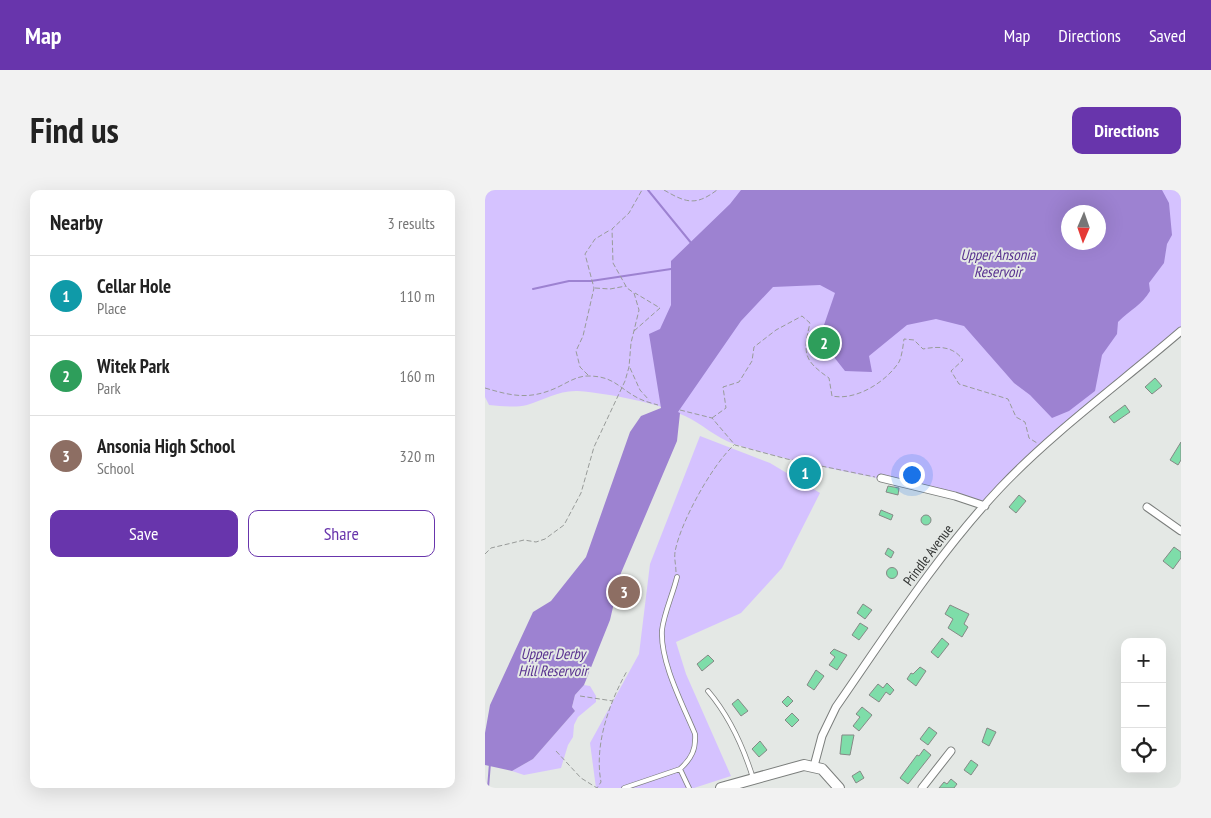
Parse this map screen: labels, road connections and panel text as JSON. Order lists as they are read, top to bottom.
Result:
{
  "streets": {
    "street": ["Prindle Avenue"]
  },
  "water": ["Upper Ansonia Reservoir", "Upper Derby Hill Reservoir"],
  "north": "bottom",
  "page": {
    "header": "Map",
    "nav": ["Map", "Directions", "Saved"],
    "title": "Find us",
    "buttons": [
      "Directions",
      ["Save", "Share"]
    ],
    "heading": ["Nearby", "3 results"],
    "list": [
      {
        "mark": "1",
        "name": "Cellar Hole",
        "note": "Place",
        "value": "110 m"
      },
      {
        "mark": "2",
        "name": "Witek Park",
        "note": "Park",
        "value": "160 m"
      },
      {
        "mark": "3",
        "name": "Ansonia High School",
        "note": "School",
        "value": "320 m"
      }
    ],
    "pins": ["2", "1", "3"],
    "map_buttons": ["+", "−"]
  }
}
